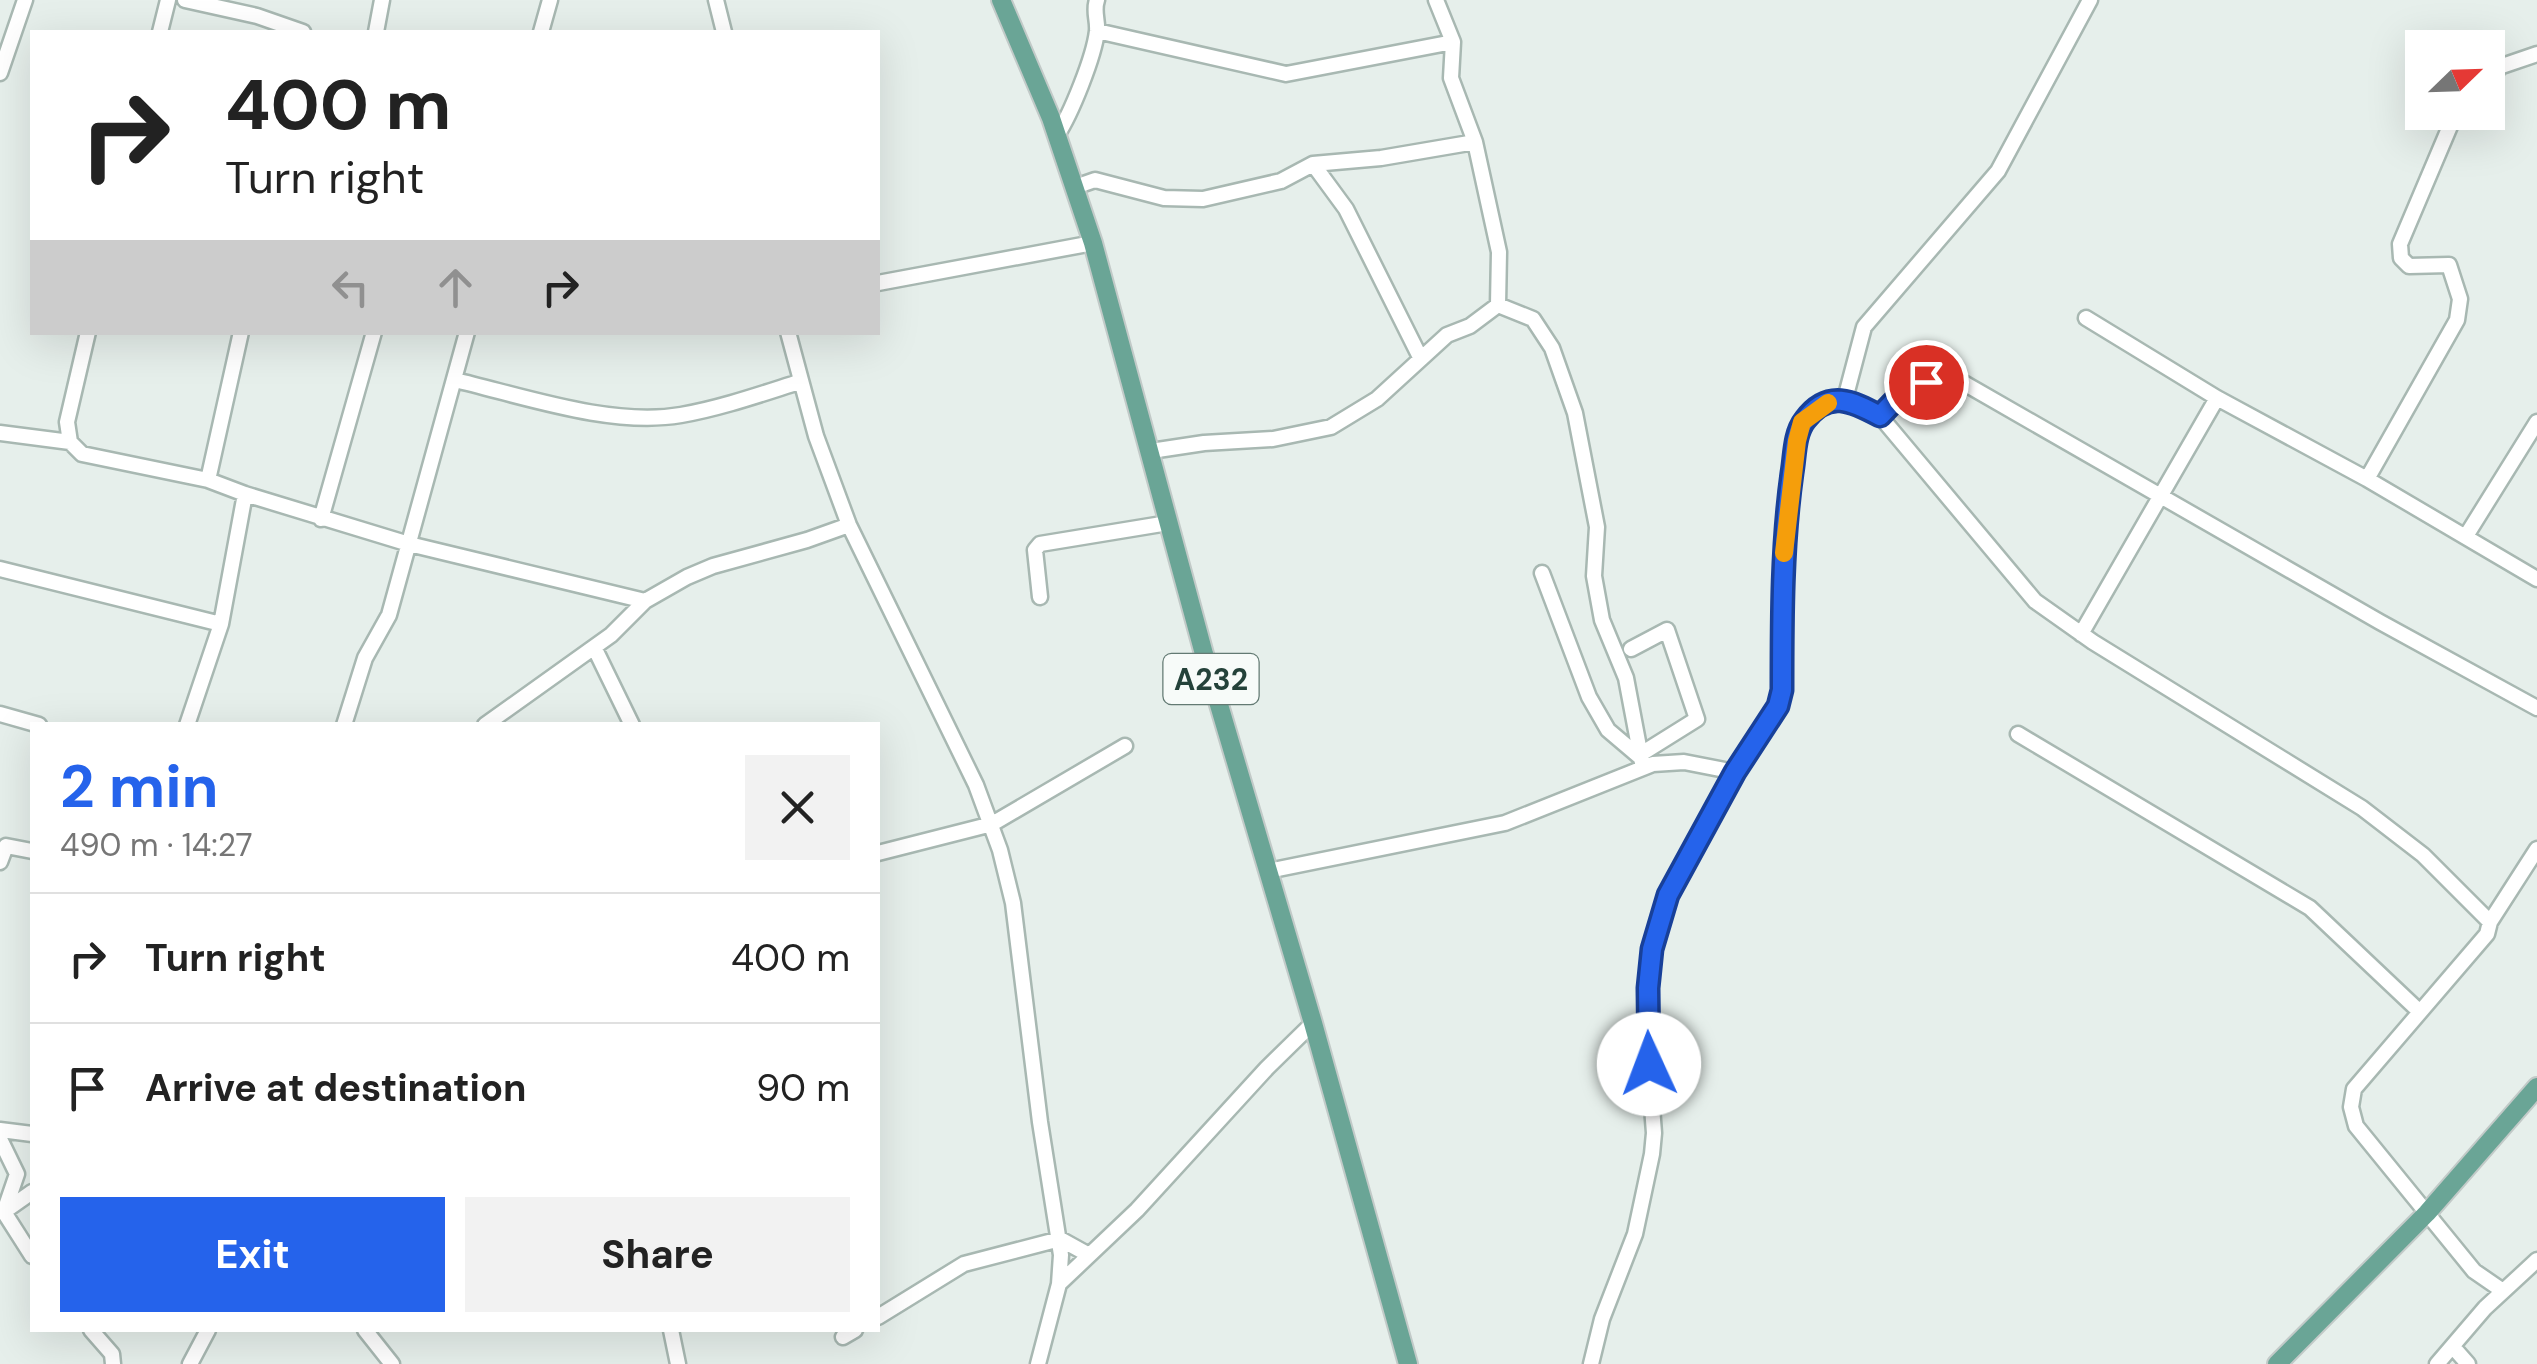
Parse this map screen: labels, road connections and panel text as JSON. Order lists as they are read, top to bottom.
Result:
{
  "streets": {
    "main road": ["A232"]
  },
  "north": "top right",
  "page": {
    "turn": ["400 m", "Turn right"],
    "heading": ["2 min", "490 m · 14:27"],
    "list": [
      {
        "name": "Turn right",
        "value": "400 m"
      },
      {
        "name": "Arrive at destination",
        "value": "90 m"
      }
    ],
    "buttons": ["Exit", "Share"]
  }
}
